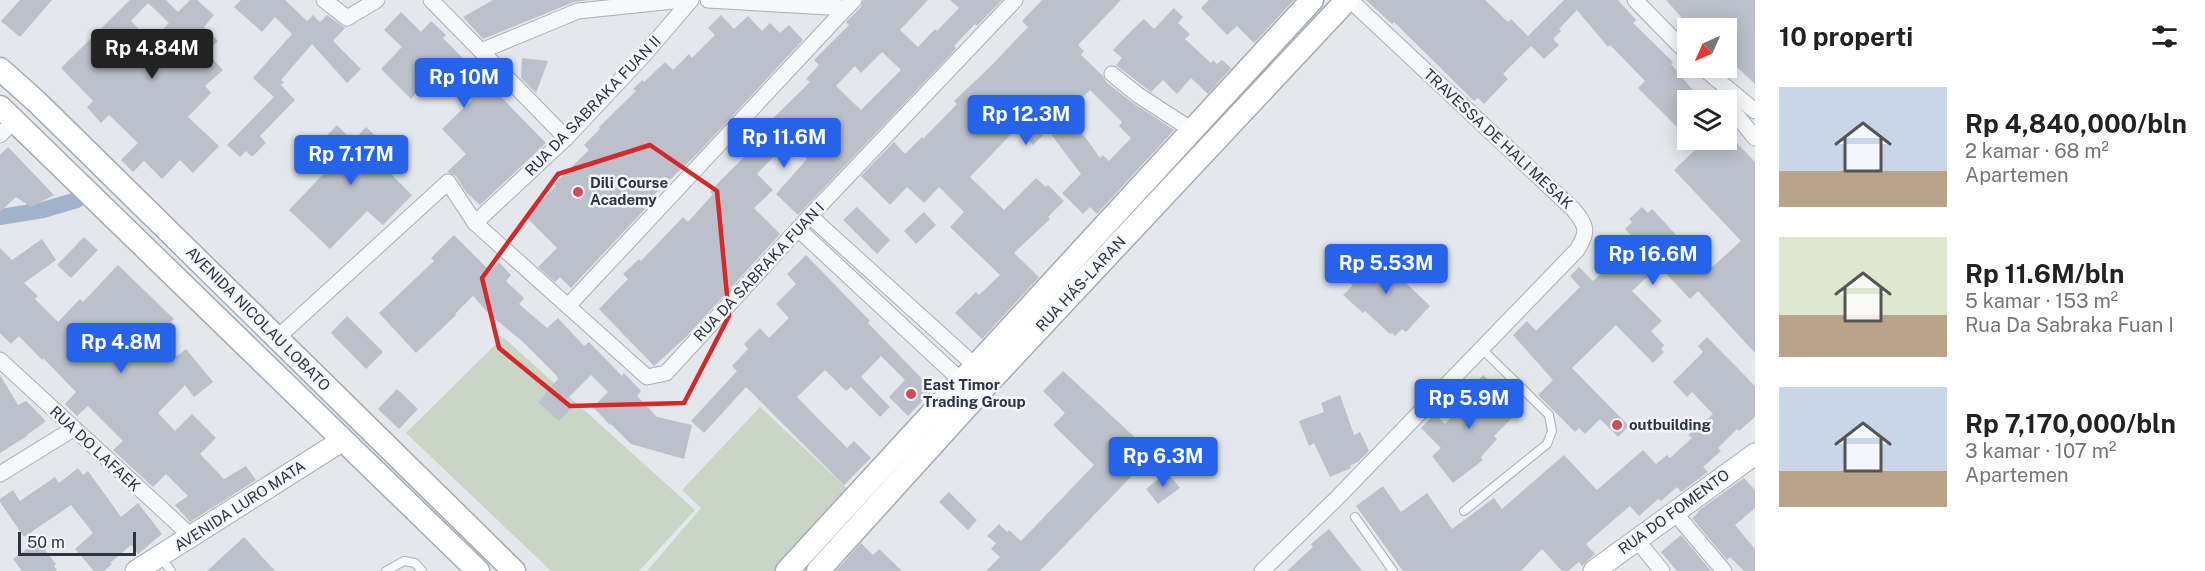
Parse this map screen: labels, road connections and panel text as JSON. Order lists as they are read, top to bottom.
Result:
{
  "streets": {
    "main road": [
      "RUA HÁS-LARAN",
      "AVENIDA NICOLAU LOBATO",
      "AVENIDA LURO MATA",
      "RUA DO FOMENTO"
    ],
    "street": [
      "RUA DA SABRAKA FUAN II",
      "TRAVESSA DE HALI MESAK",
      "RUA DA SABRAKA FUAN I",
      "RUA DO LAFAEK"
    ]
  },
  "crossings": [
    ["TRAVESSA DE HALI MESAK", "RUA HÁS-LARAN"],
    ["AVENIDA NICOLAU LOBATO", "AVENIDA LURO MATA"],
    ["RUA DO LAFAEK", "AVENIDA LURO MATA"]
  ],
  "places": ["Dili Course Academy", "East Timor Trading Group", "outbuilding"],
  "scale_bar": "50 m",
  "north": "bottom left",
  "page": {
    "heading": "10 properti",
    "price": [
      "Rp 4.84M",
      "Rp 10M",
      "Rp 12.3M",
      "Rp 11.6M",
      "Rp 7.17M",
      "Rp 16.6M",
      "Rp 5.53M",
      "Rp 4.8M",
      "Rp 5.9M",
      "Rp 6.3M"
    ],
    "list": [
      {
        "name": "Rp 4,840,000/bln",
        "note": "2 kamar · 68 m² · Apartemen"
      },
      {
        "name": "Rp 11.6M/bln",
        "note": "5 kamar · 153 m² · Rua Da Sabraka Fuan I"
      },
      {
        "name": "Rp 7,170,000/bln",
        "note": "3 kamar · 107 m² · Apartemen"
      }
    ],
    "scale": "50 m"
  }
}
